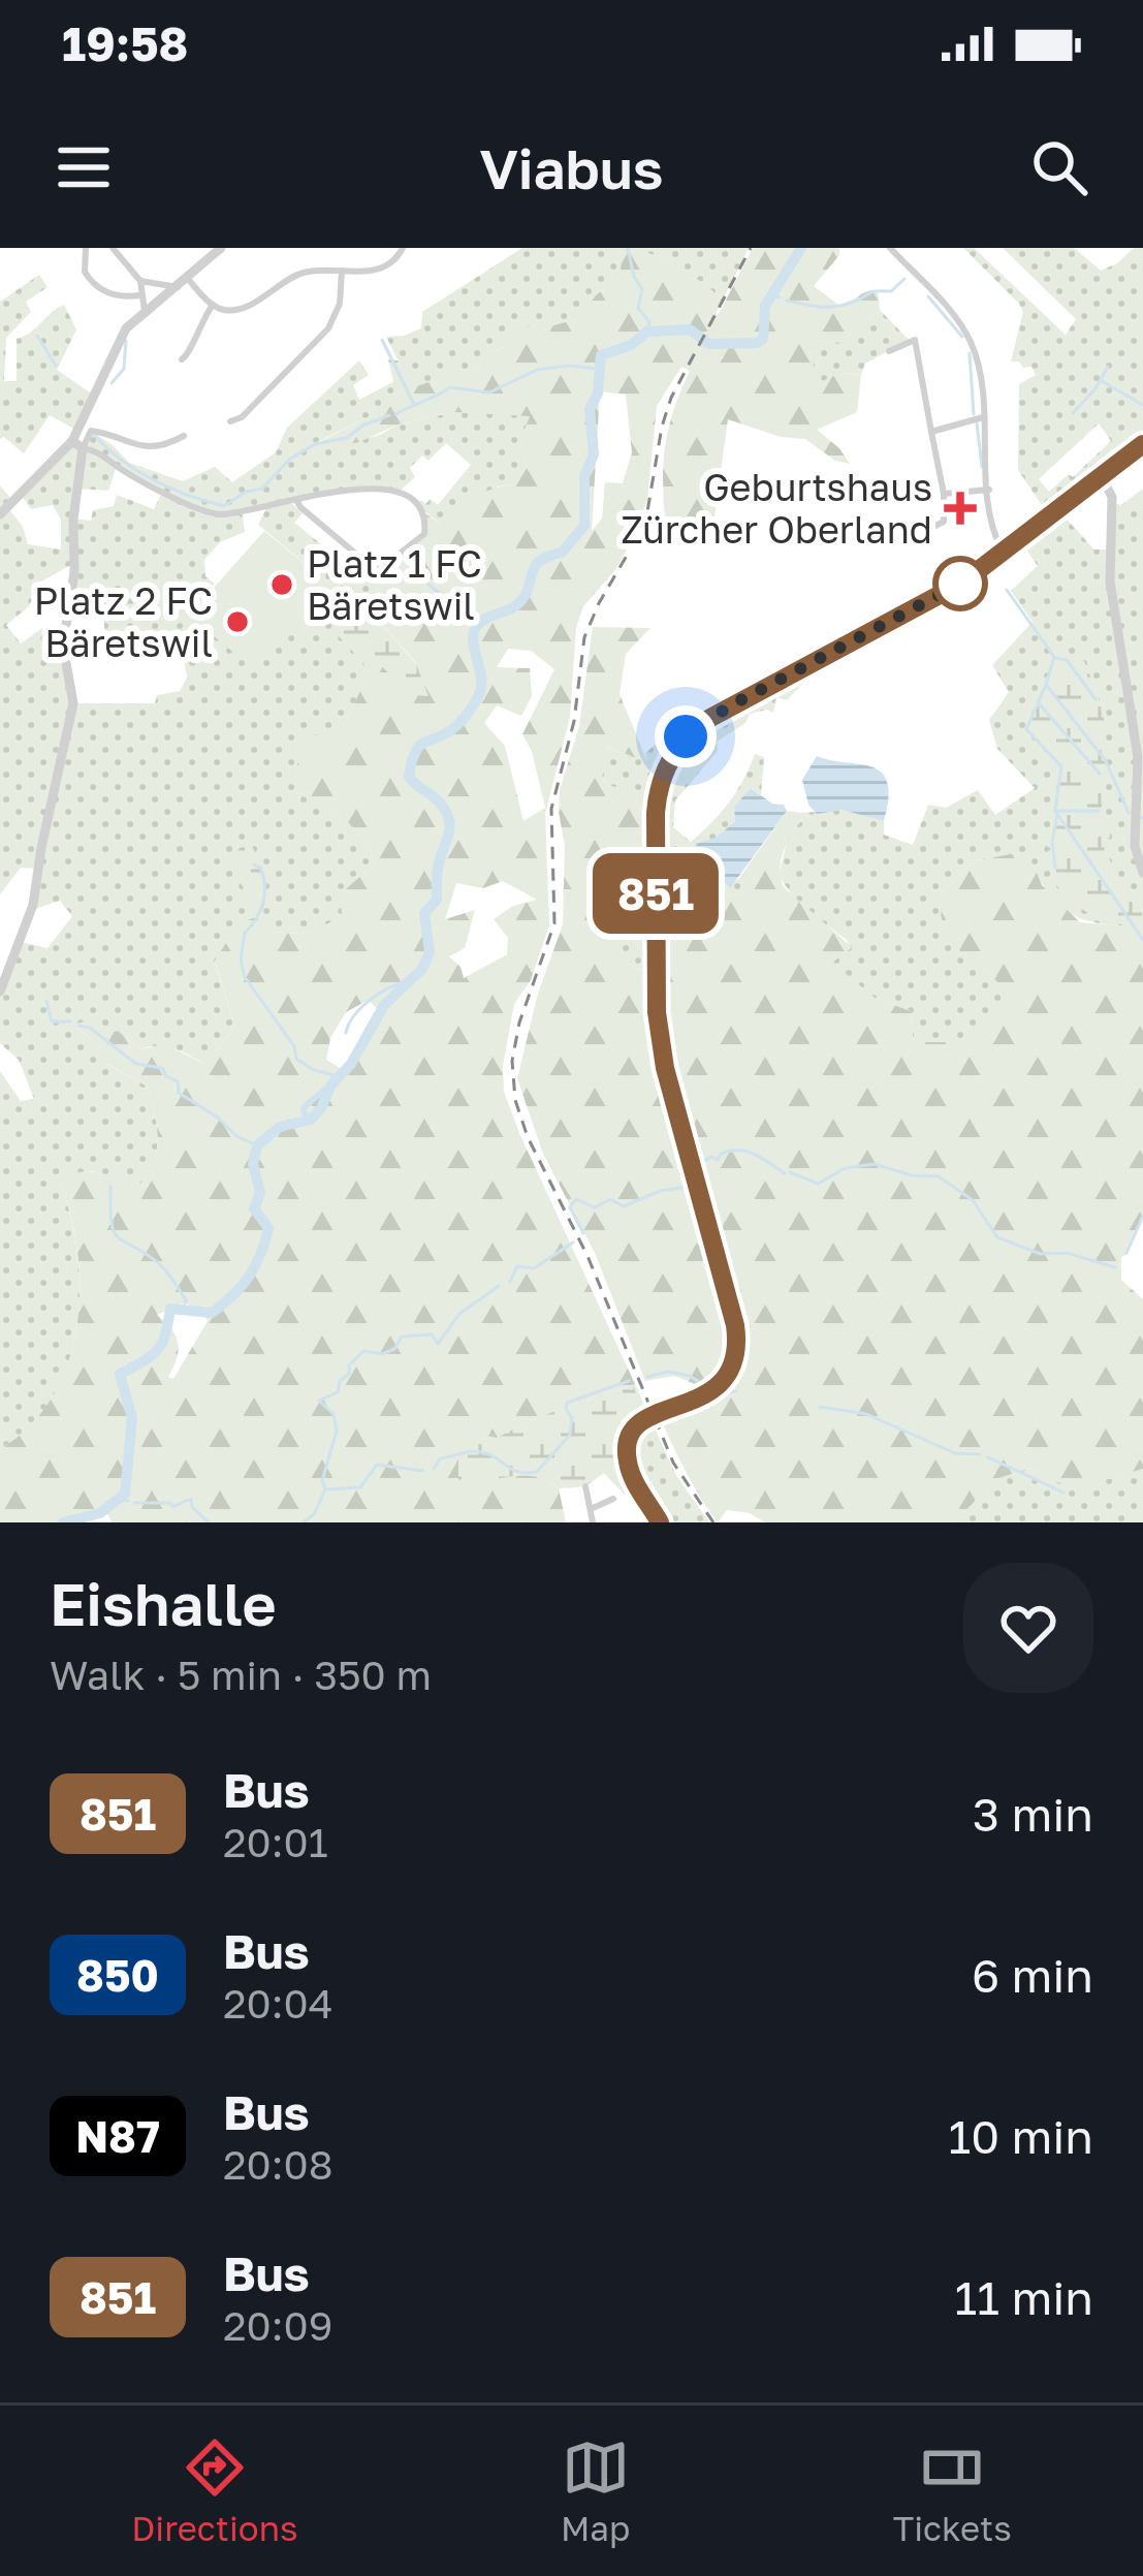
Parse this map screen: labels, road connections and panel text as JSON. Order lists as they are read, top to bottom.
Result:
{
  "places": {
    "health": ["Geburtshaus Zürcher Oberland"],
    "other": ["Platz 1 FC Bäretswil", "Platz 2 FC Bäretswil"]
  },
  "lines": ["bus line 851"],
  "page": {
    "status": "19:58",
    "header": "Viabus",
    "on_map": "851",
    "heading": ["Eishalle", "Walk · 5 min · 350 m"],
    "list": [
      {
        "mark": "851",
        "name": "Bus",
        "note": "20:01",
        "value": "3 min"
      },
      {
        "mark": "850",
        "name": "Bus",
        "note": "20:04",
        "value": "6 min"
      },
      {
        "mark": "N87",
        "name": "Bus",
        "note": "20:08",
        "value": "10 min"
      },
      {
        "mark": "851",
        "name": "Bus",
        "note": "20:09",
        "value": "11 min"
      }
    ],
    "tabs": ["Directions", "Map", "Tickets"]
  }
}
